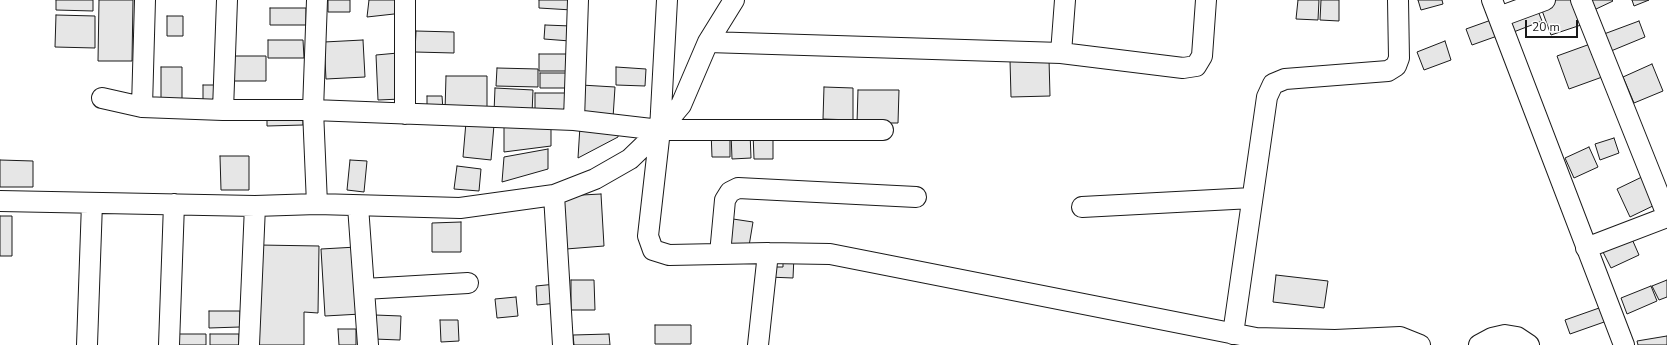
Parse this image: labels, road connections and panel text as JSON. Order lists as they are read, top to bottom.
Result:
{
  "scale_bar": "20 m"
}
